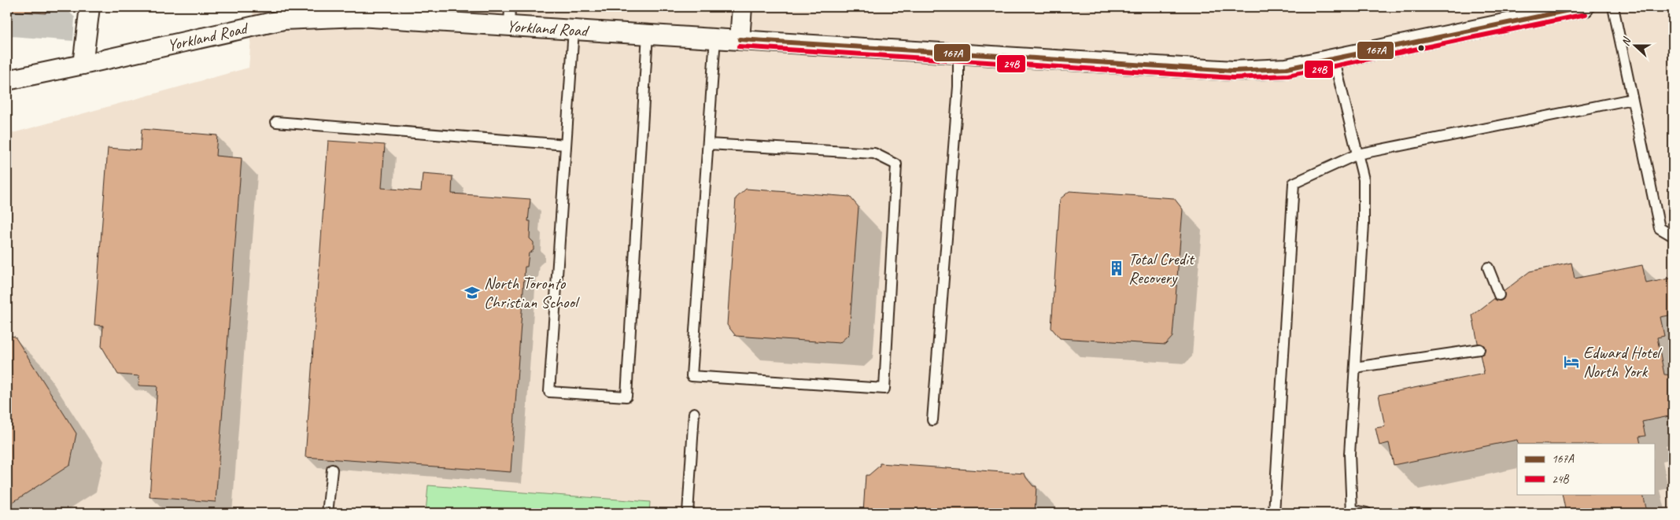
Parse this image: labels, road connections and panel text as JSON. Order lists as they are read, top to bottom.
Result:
{
  "streets": {
    "street": ["Yorkland Road"]
  },
  "places": {
    "building": ["Total Credit Recovery"],
    "school or university": ["North Toronto Christian School"],
    "hotel": ["Edward Hotel North York"]
  },
  "lines": ["transit line 167A", "transit line 24B"],
  "legend": ["167A", "24B"],
  "north": "left"
}
